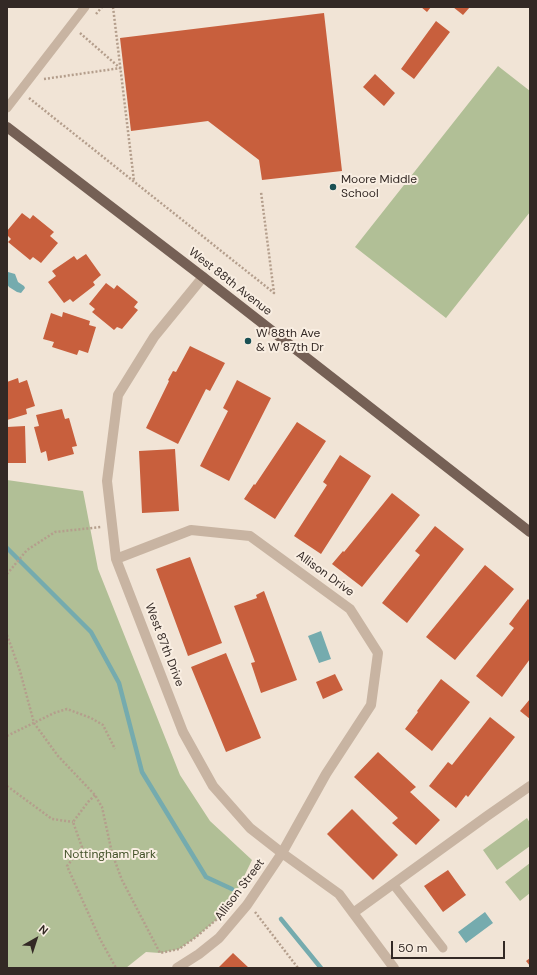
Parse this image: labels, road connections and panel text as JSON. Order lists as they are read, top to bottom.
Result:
{
  "streets": {
    "main road": ["West 88th Avenue"],
    "street": ["Allison Drive", "West 87th Drive", "Allison Street"]
  },
  "crossings": [
    ["West 88th Avenue", "West 87th Drive"],
    ["Allison Drive", "West 87th Drive"],
    ["Allison Drive", "Allison Street"],
    ["West 87th Drive", "Allison Street"]
  ],
  "parks": ["Nottingham Park"],
  "places": ["Moore Middle School", "W 88th Ave & W 87th Dr"],
  "scale_bar": "50 m",
  "north": "top right"
}
